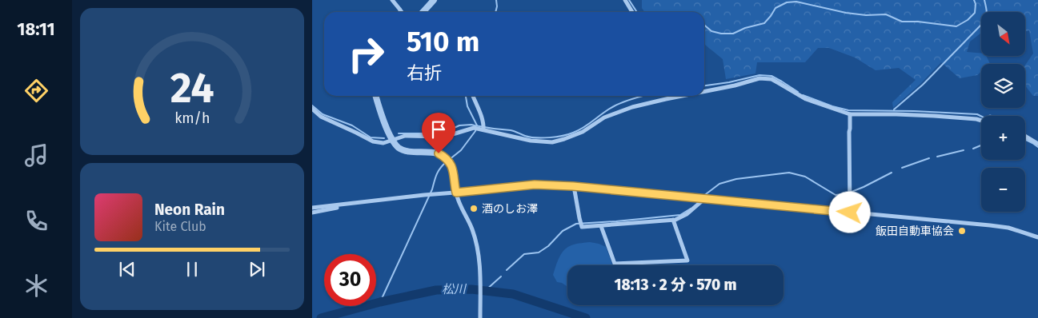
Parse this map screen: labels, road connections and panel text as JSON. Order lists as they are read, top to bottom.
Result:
{
  "water": ["松川"],
  "places": ["酒のしお澤", "飯田自動車協会"],
  "north": "bottom right",
  "page": {
    "tabs": "18:11",
    "map_buttons": ["+", "−"],
    "turn": ["510 m", "右折"],
    "song": ["Neon Rain", "Kite Club"],
    "limit": "30",
    "trip": "18:13 · 2 分 · 570 m",
    "gauge": ["24", "km/h"]
  }
}
